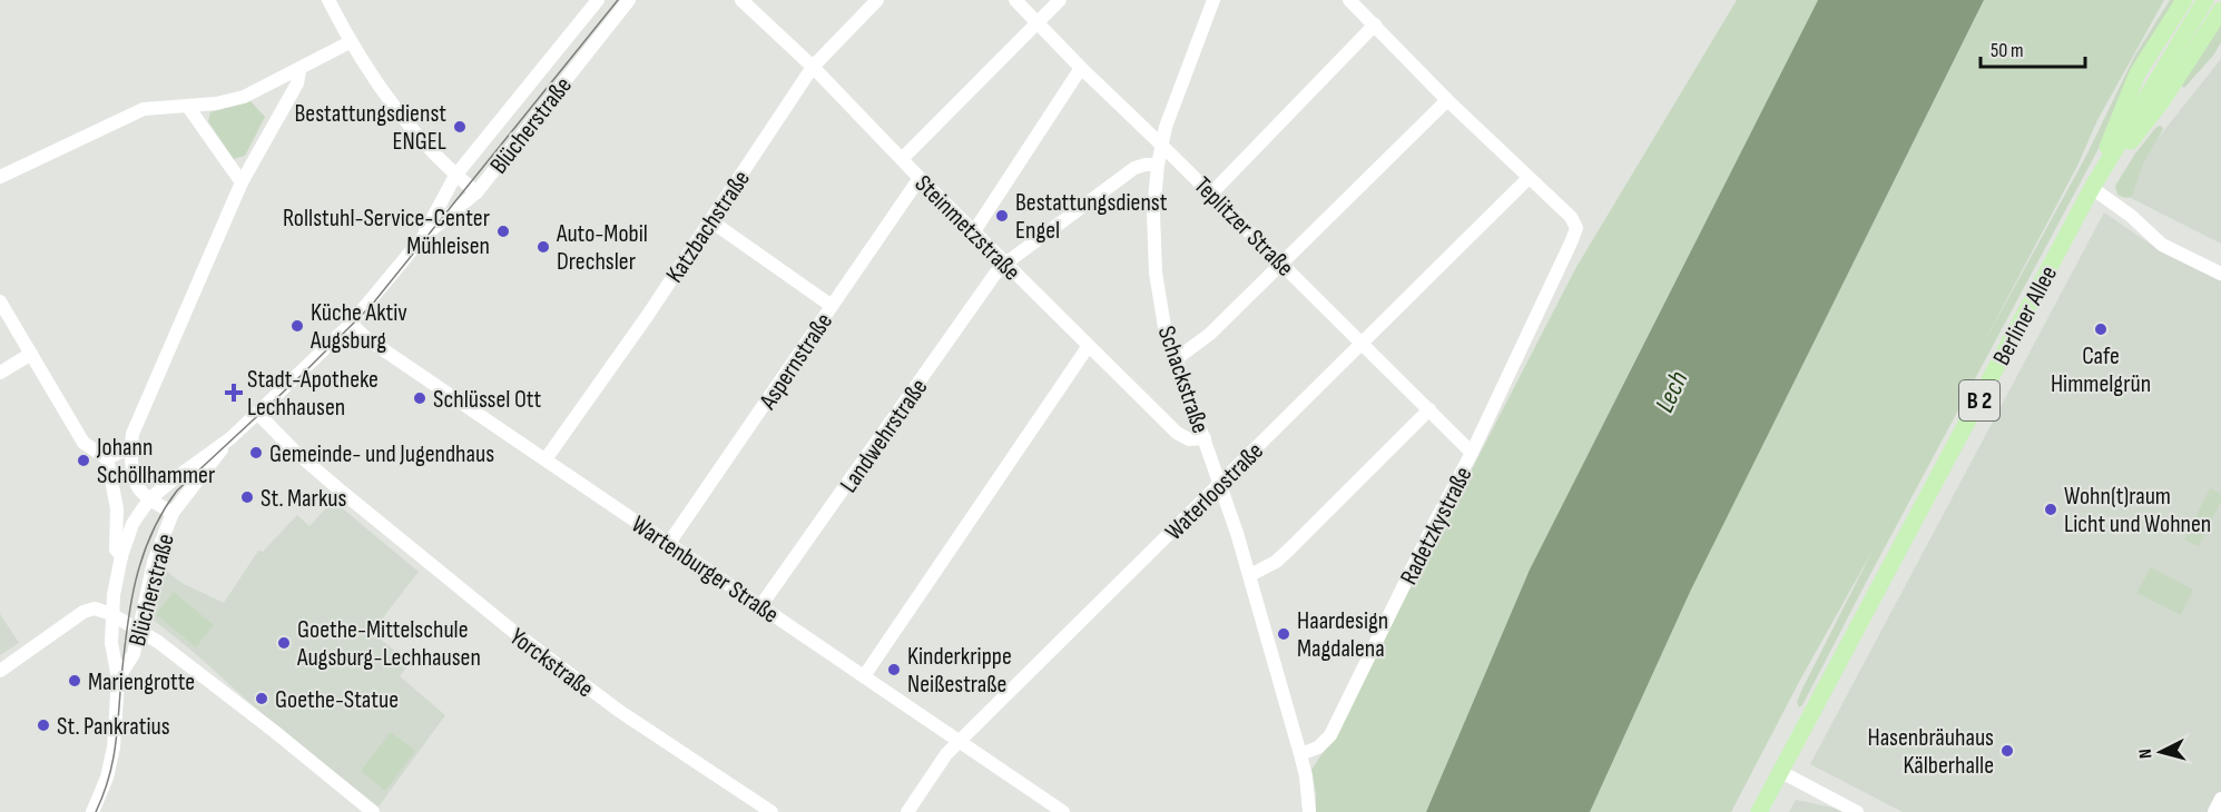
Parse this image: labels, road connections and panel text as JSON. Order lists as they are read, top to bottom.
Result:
{
  "streets": {
    "main road": ["Berliner Allee", "B 2"],
    "street": [
      "Blücherstraße",
      "Katzbachstraße",
      "Teplitzer Straße",
      "Steinmetzstraße",
      "Aspernstraße",
      "Schackstraße",
      "Landwehrstraße",
      "Waterloostraße",
      "Radetzkystraße",
      "Wartenburger Straße",
      "Yorckstraße"
    ]
  },
  "crossings": [
    ["Blücherstraße", "Wartenburger Straße"],
    ["Blücherstraße", "Yorckstraße"],
    ["Katzbachstraße", "Steinmetzstraße"],
    ["Katzbachstraße", "Wartenburger Straße"],
    ["Teplitzer Straße", "Schackstraße"],
    ["Teplitzer Straße", "Waterloostraße"],
    ["Teplitzer Straße", "Radetzkystraße"],
    ["Steinmetzstraße", "Aspernstraße"],
    ["Steinmetzstraße", "Schackstraße"],
    ["Steinmetzstraße", "Landwehrstraße"],
    ["Aspernstraße", "Wartenburger Straße"],
    ["Schackstraße", "Landwehrstraße"],
    ["Schackstraße", "Waterloostraße"],
    ["Schackstraße", "Radetzkystraße"],
    ["Landwehrstraße", "Wartenburger Straße"],
    ["Waterloostraße", "Radetzkystraße"],
    ["Waterloostraße", "Wartenburger Straße"]
  ],
  "water": ["Lech"],
  "places": {
    "other": [
      "Bestattungsdienst ENGEL",
      "Bestattungsdienst Engel",
      "Rollstuhl-Service-Center Mühleisen",
      "Auto-Mobil Drechsler",
      "Küche Aktiv Augsburg",
      "Cafe Himmelgrün",
      "Schlüssel Ott",
      "Gemeinde- und Jugendhaus",
      "Johann Schöllhammer",
      "St. Markus",
      "Wohn(t)raum Licht und Wohnen",
      "Haardesign Magdalena",
      "Goethe-Mittelschule Augsburg-Lechhausen",
      "Kinderkrippe Neißestraße",
      "Mariengrotte",
      "Goethe-Statue",
      "St. Pankratius",
      "Hasenbräuhaus Kälberhalle"
    ],
    "health": ["Stadt-Apotheke Lechhausen"]
  },
  "scale_bar": "50 m",
  "north": "left"
}
